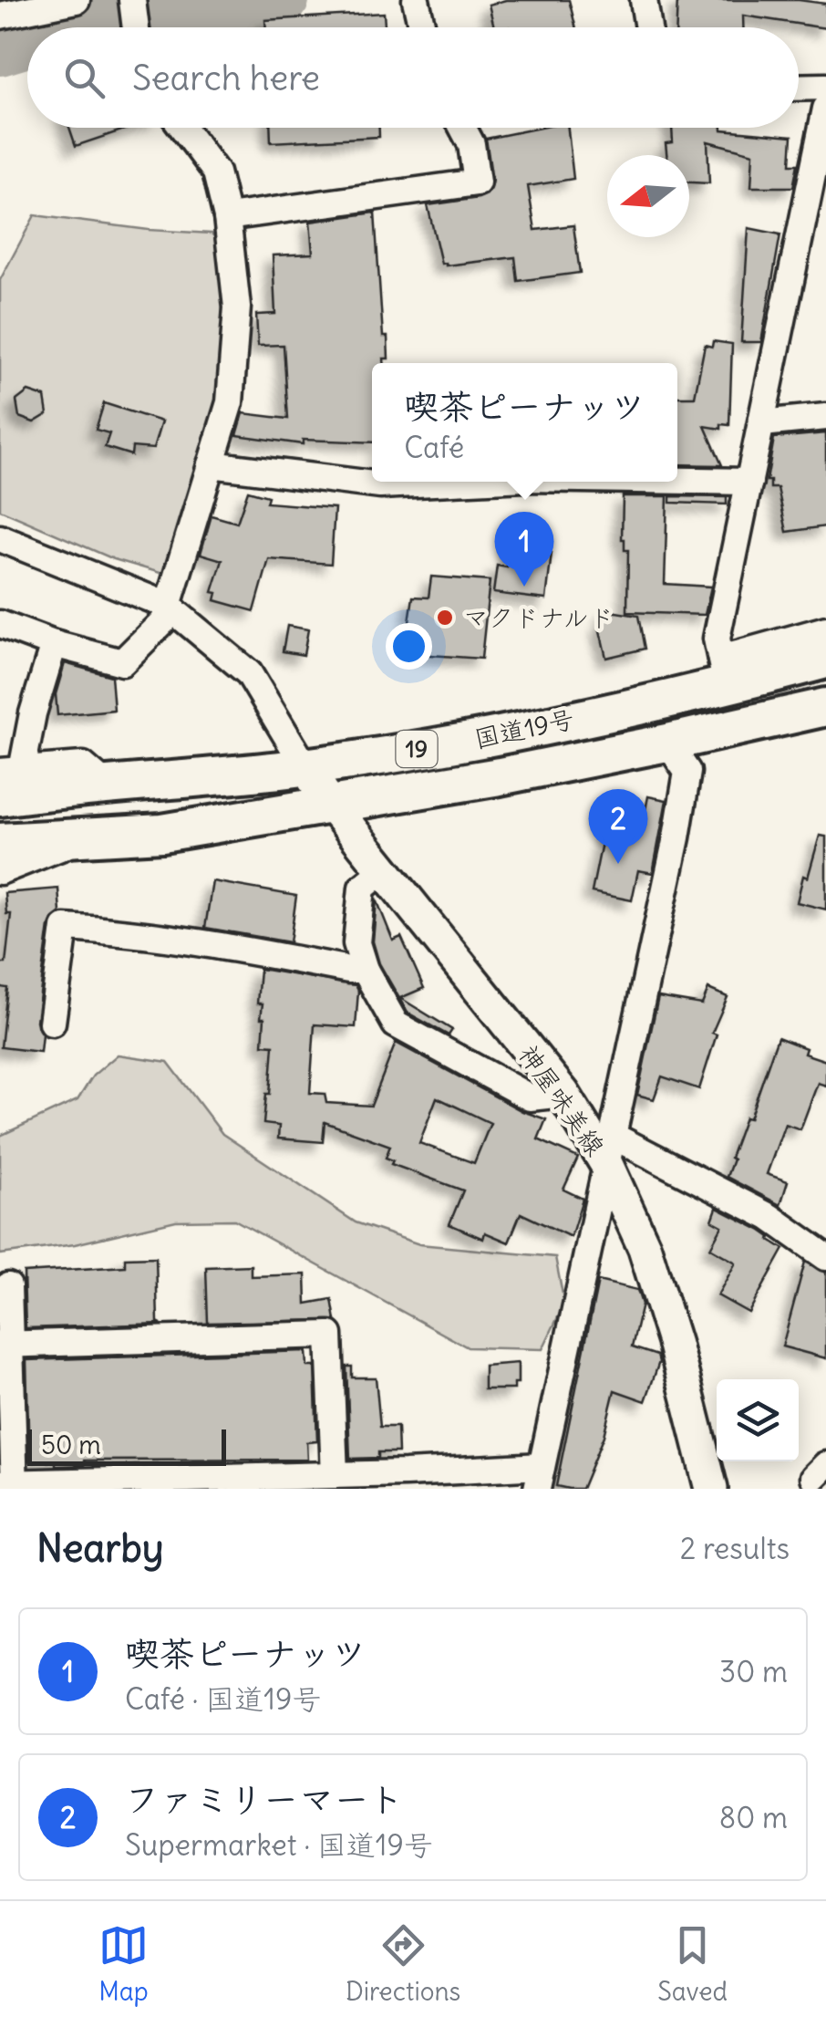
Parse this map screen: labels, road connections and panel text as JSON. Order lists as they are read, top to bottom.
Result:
{
  "streets": {
    "highway": ["国道19号", "19"],
    "main road": ["神屋味美線"]
  },
  "crossings": [
    ["国道19号", "神屋味美線"]
  ],
  "places": ["マクドナルド"],
  "scale_bar": "50 m",
  "north": "left",
  "page": {
    "search": "Search here",
    "popup": ["喫茶ピーナッツ", "Café"],
    "pins": ["1", "2"],
    "scale": "50 m",
    "heading": ["Nearby", "2 results"],
    "list": [
      {
        "mark": "1",
        "name": "喫茶ピーナッツ",
        "note": "Café · 国道19号",
        "value": "30 m"
      },
      {
        "mark": "2",
        "name": "ファミリーマート",
        "note": "Supermarket · 国道19号",
        "value": "80 m"
      }
    ],
    "nav": ["Map", "Directions", "Saved"]
  }
}
